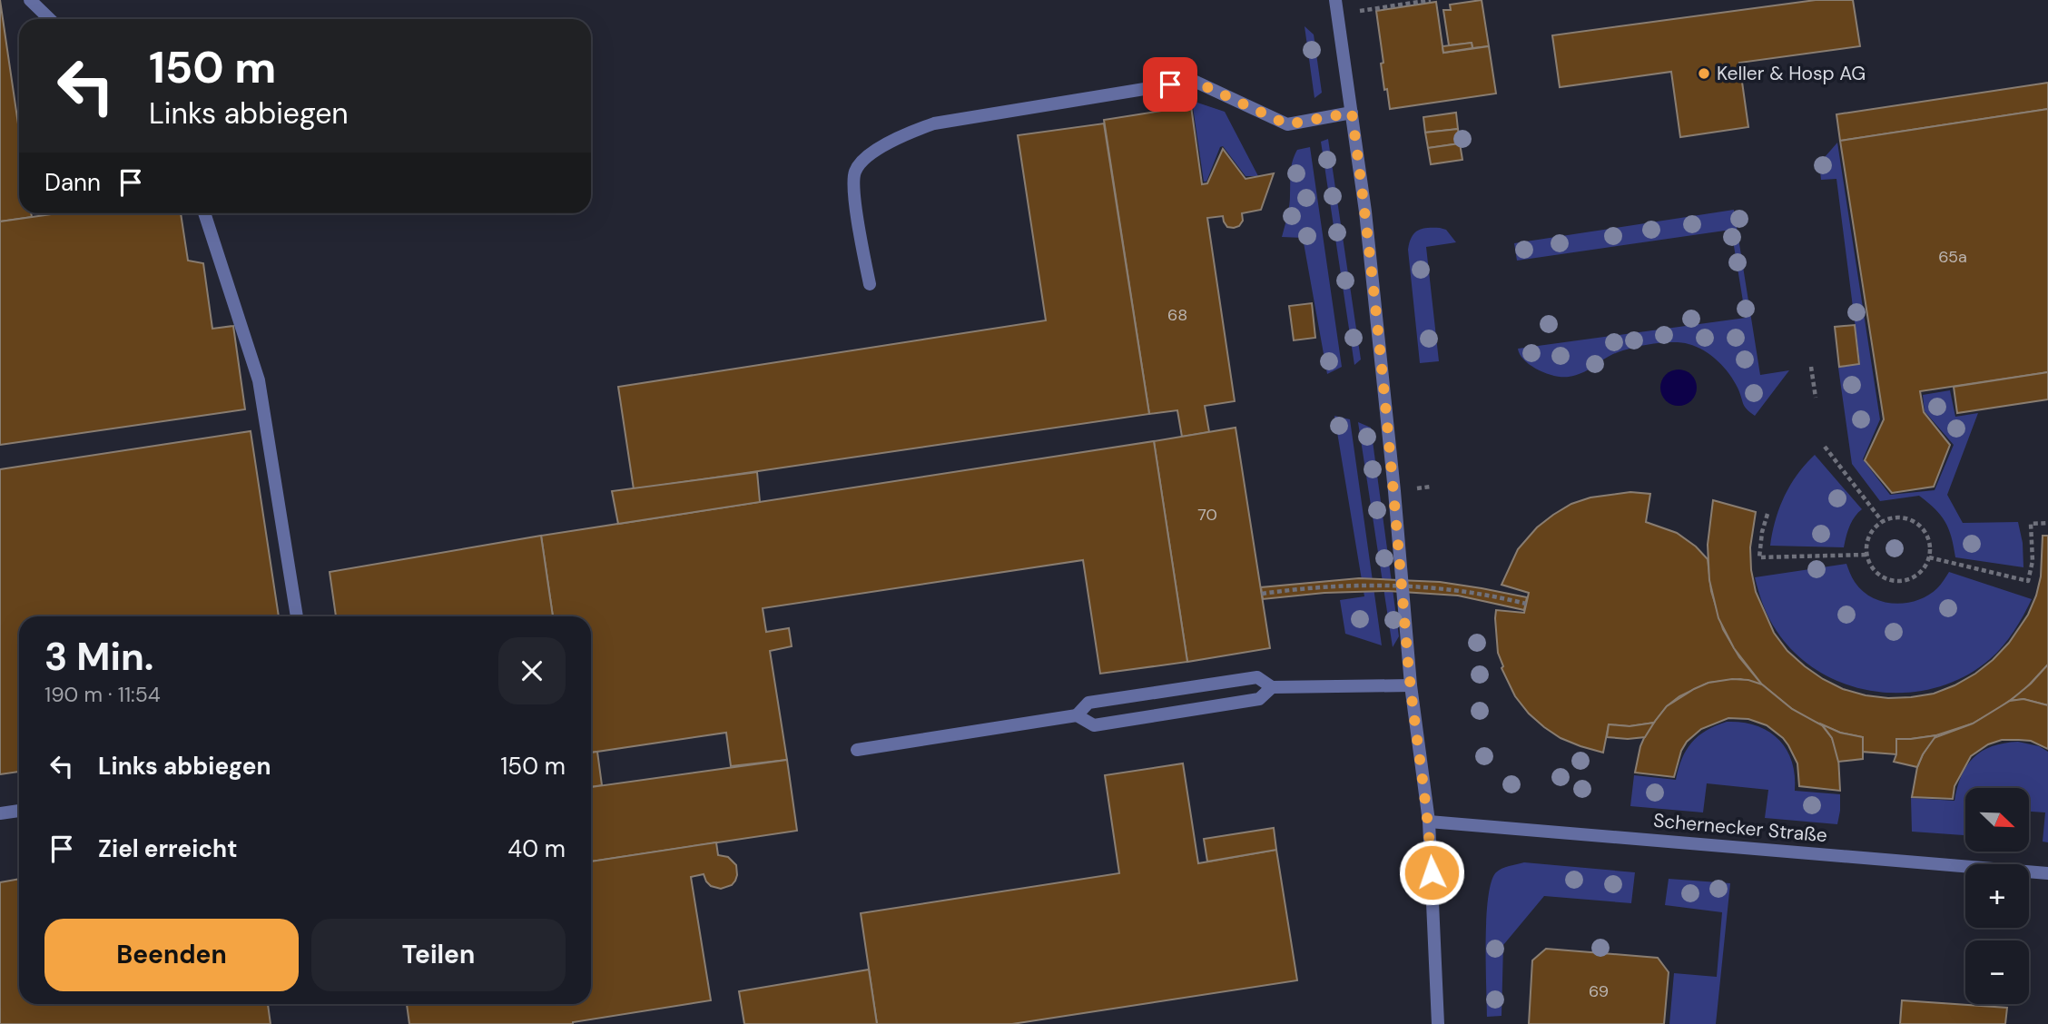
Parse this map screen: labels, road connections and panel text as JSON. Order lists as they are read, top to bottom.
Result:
{
  "streets": {
    "street": ["Schernecker Straße"]
  },
  "places": ["Keller & Hosp AG"],
  "house_numbers": [
    "65a",
    "68",
    "70",
    "69"
  ],
  "north": "bottom right",
  "page": {
    "turn": ["150 m", "Links abbiegen"],
    "then": "Dann",
    "heading": ["3 Min.", "190 m · 11:54"],
    "list": [
      {
        "name": "Links abbiegen",
        "value": "150 m"
      },
      {
        "name": "Ziel erreicht",
        "value": "40 m"
      }
    ],
    "map_buttons": ["+", "−"],
    "buttons": ["Beenden", "Teilen"]
  }
}
